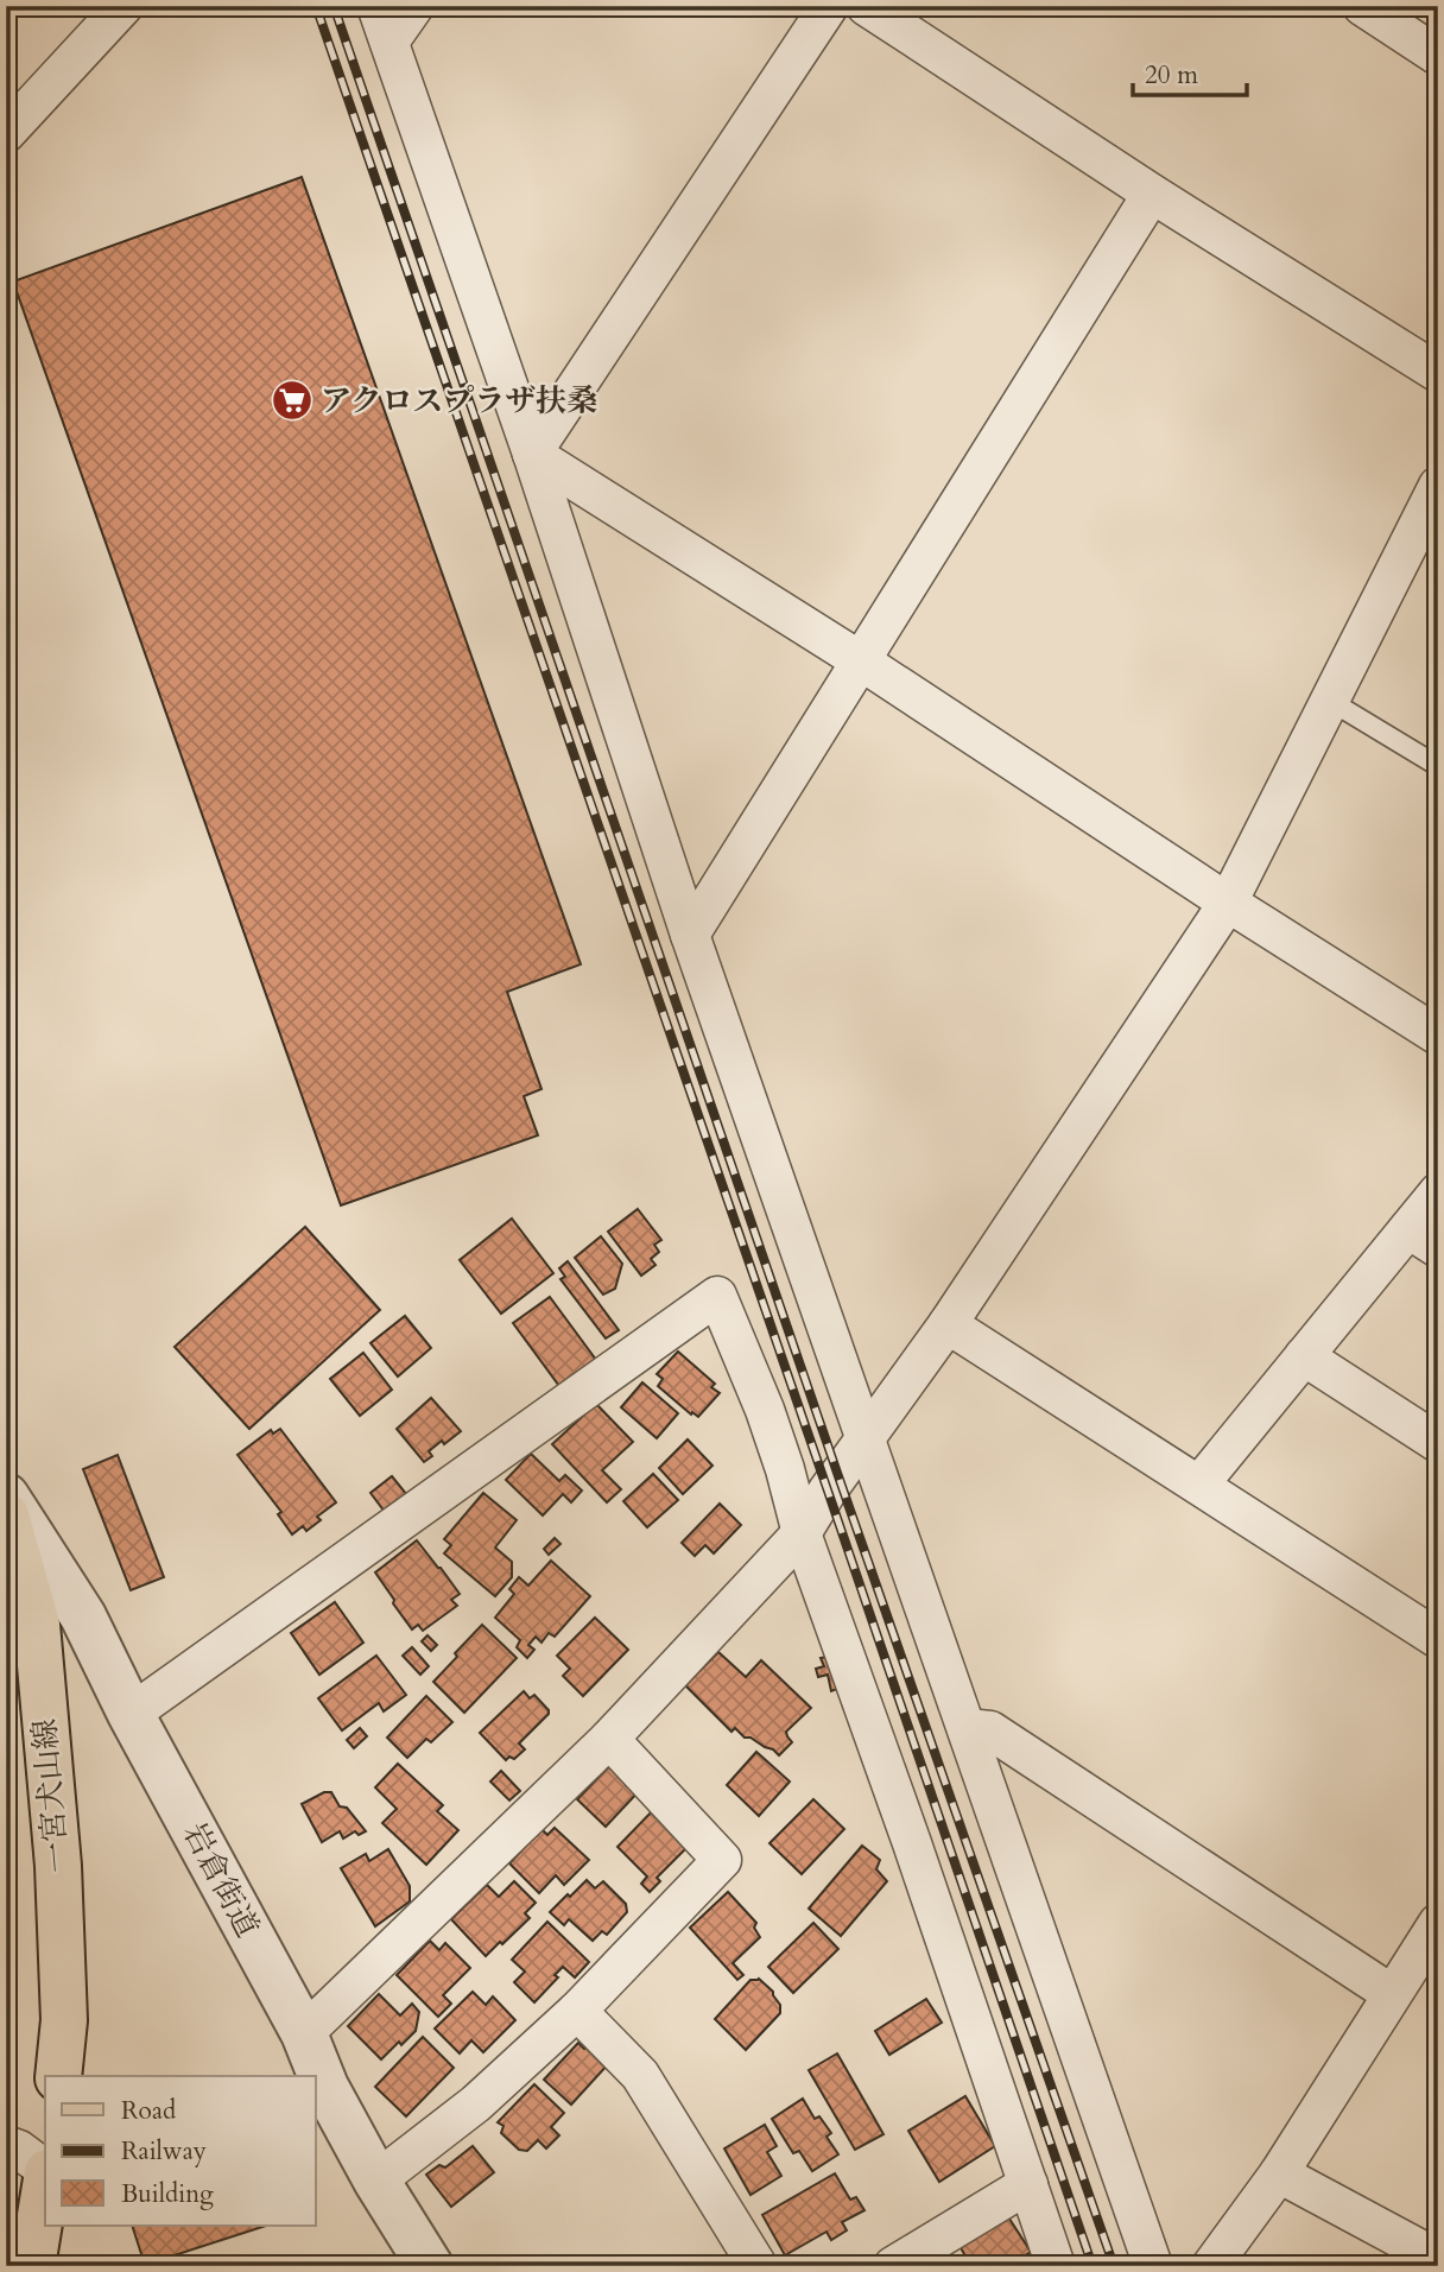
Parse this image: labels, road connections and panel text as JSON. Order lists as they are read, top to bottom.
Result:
{
  "streets": {
    "main road": ["一宮犬山線"],
    "street": ["岩倉街道"]
  },
  "places": {
    "supermarket": ["アクロスプラザ扶桑"]
  },
  "legend": ["Road", "Railway", "Building"],
  "scale_bar": "20 m"
}
